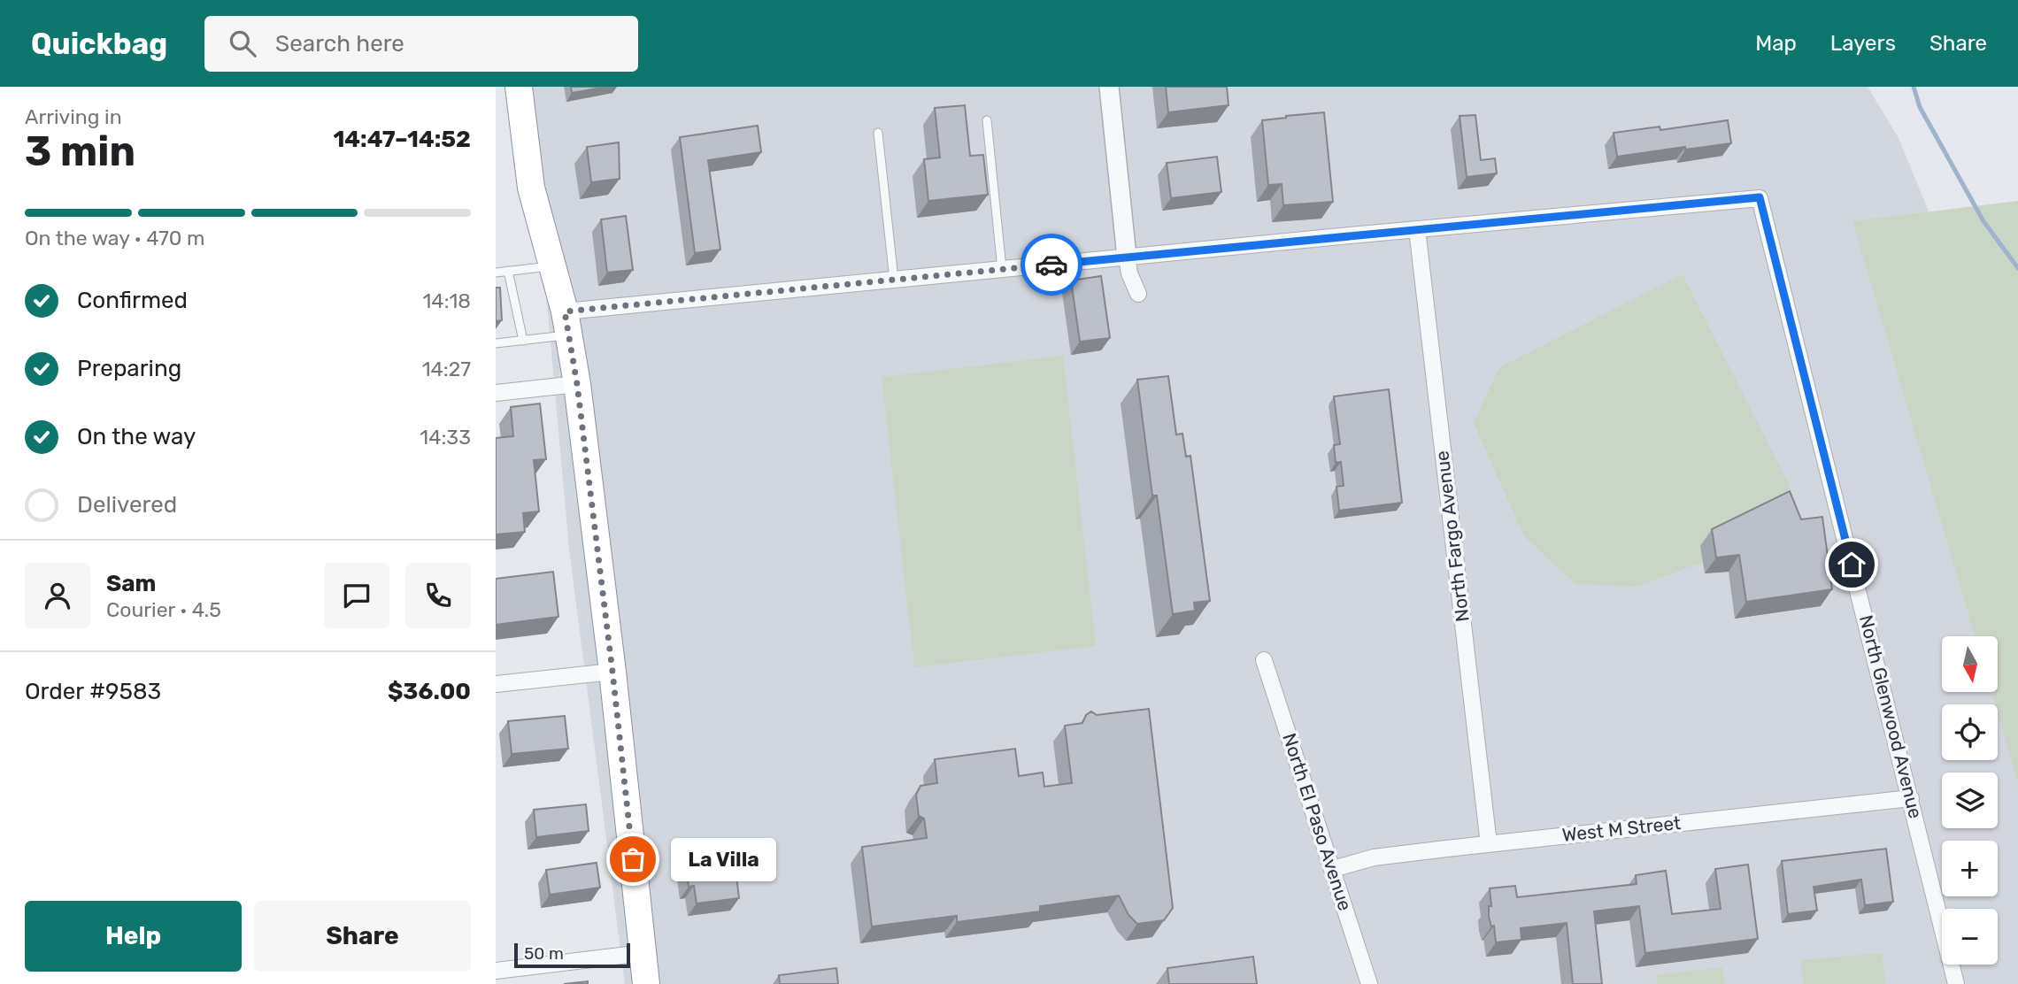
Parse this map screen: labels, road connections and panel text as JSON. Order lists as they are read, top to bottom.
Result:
{
  "streets": {
    "street": [
      "North Fargo Avenue",
      "North Glenwood Avenue",
      "North El Paso Avenue",
      "West M Street"
    ]
  },
  "crossings": [
    ["North Fargo Avenue", "North Glenwood Avenue"],
    ["North Fargo Avenue", "West M Street"],
    ["North Glenwood Avenue", "West M Street"],
    ["North El Paso Avenue", "West M Street"]
  ],
  "places": ["La Villa"],
  "scale_bar": "50 m",
  "north": "bottom",
  "page": {
    "header": "Quickbag",
    "search": "Search here",
    "nav": ["Map", "Layers", "Share"],
    "heading": ["3 min", "Arriving in", "14:47–14:52"],
    "panel": [
      "Sam",
      "Courier · 4.5",
      "Order #9583",
      "$36.00"
    ],
    "bar": "On the way · 470 m",
    "list": [
      ["Confirmed", "14:18"],
      ["Preparing", "14:27"],
      ["On the way", "14:33"],
      "Delivered"
    ],
    "map_buttons": ["+", "−"],
    "bubble": "La Villa",
    "buttons": ["Help", "Share"],
    "scale": "50 m"
  }
}
